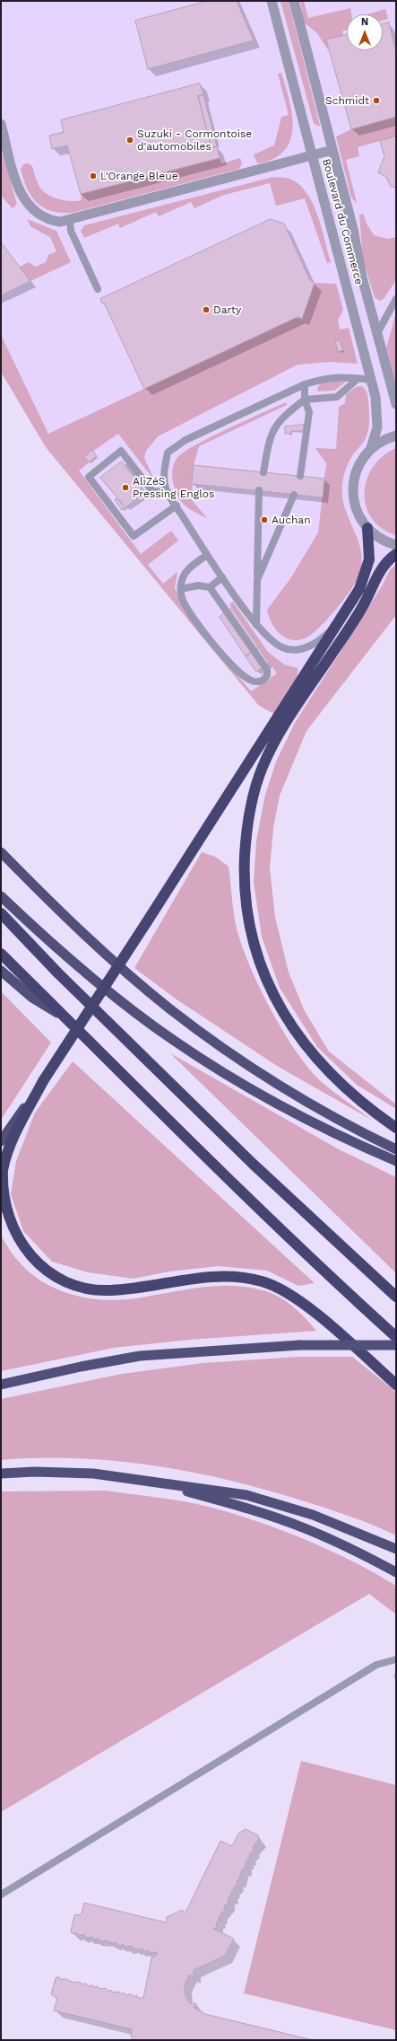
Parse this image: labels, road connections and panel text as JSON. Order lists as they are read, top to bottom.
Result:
{
  "streets": {
    "street": ["Boulevard du Commerce"]
  },
  "places": [
    "Schmidt",
    "Suzuki - Cormontoise d'automobiles",
    "L'Orange Bleue",
    "Darty",
    "AliZéS Pressing Englos",
    "Auchan"
  ],
  "north": "top"
}
